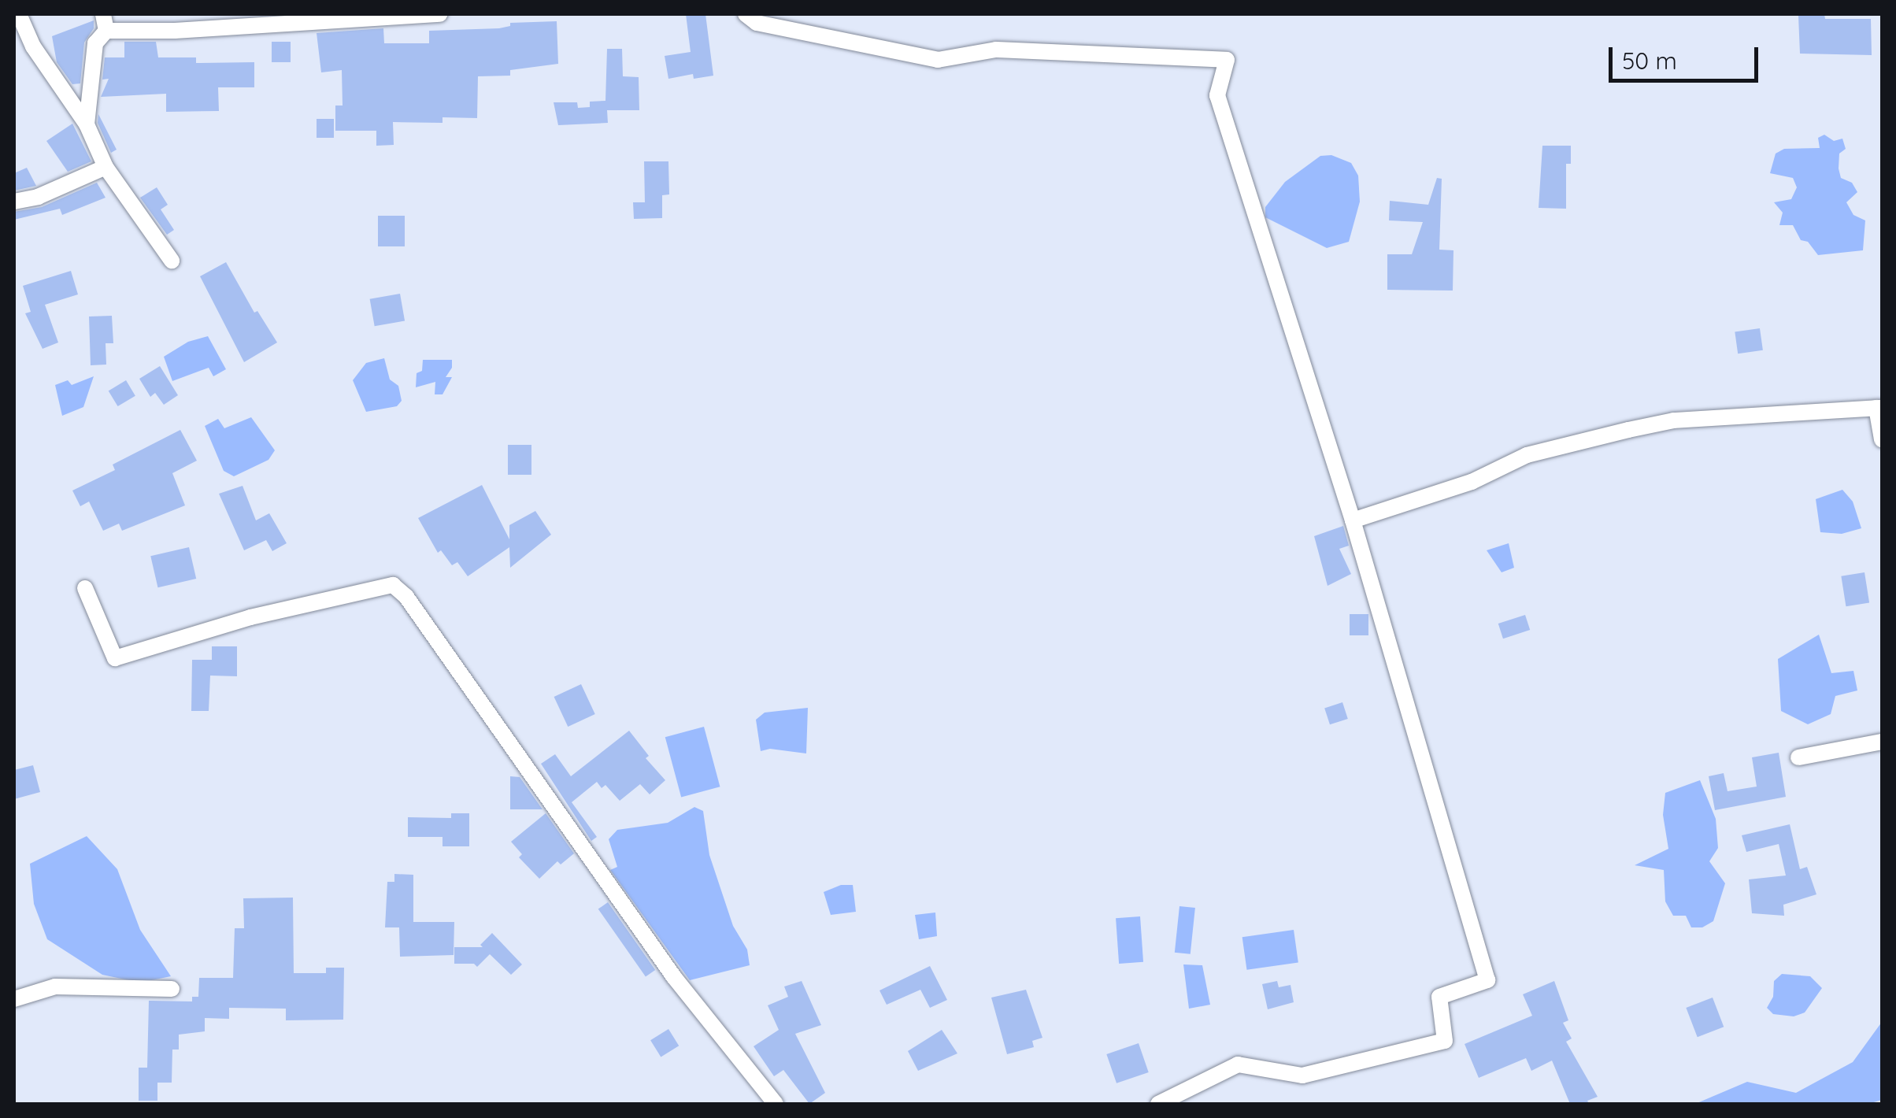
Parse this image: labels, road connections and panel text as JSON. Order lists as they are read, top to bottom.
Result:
{
  "scale_bar": "50 m"
}
